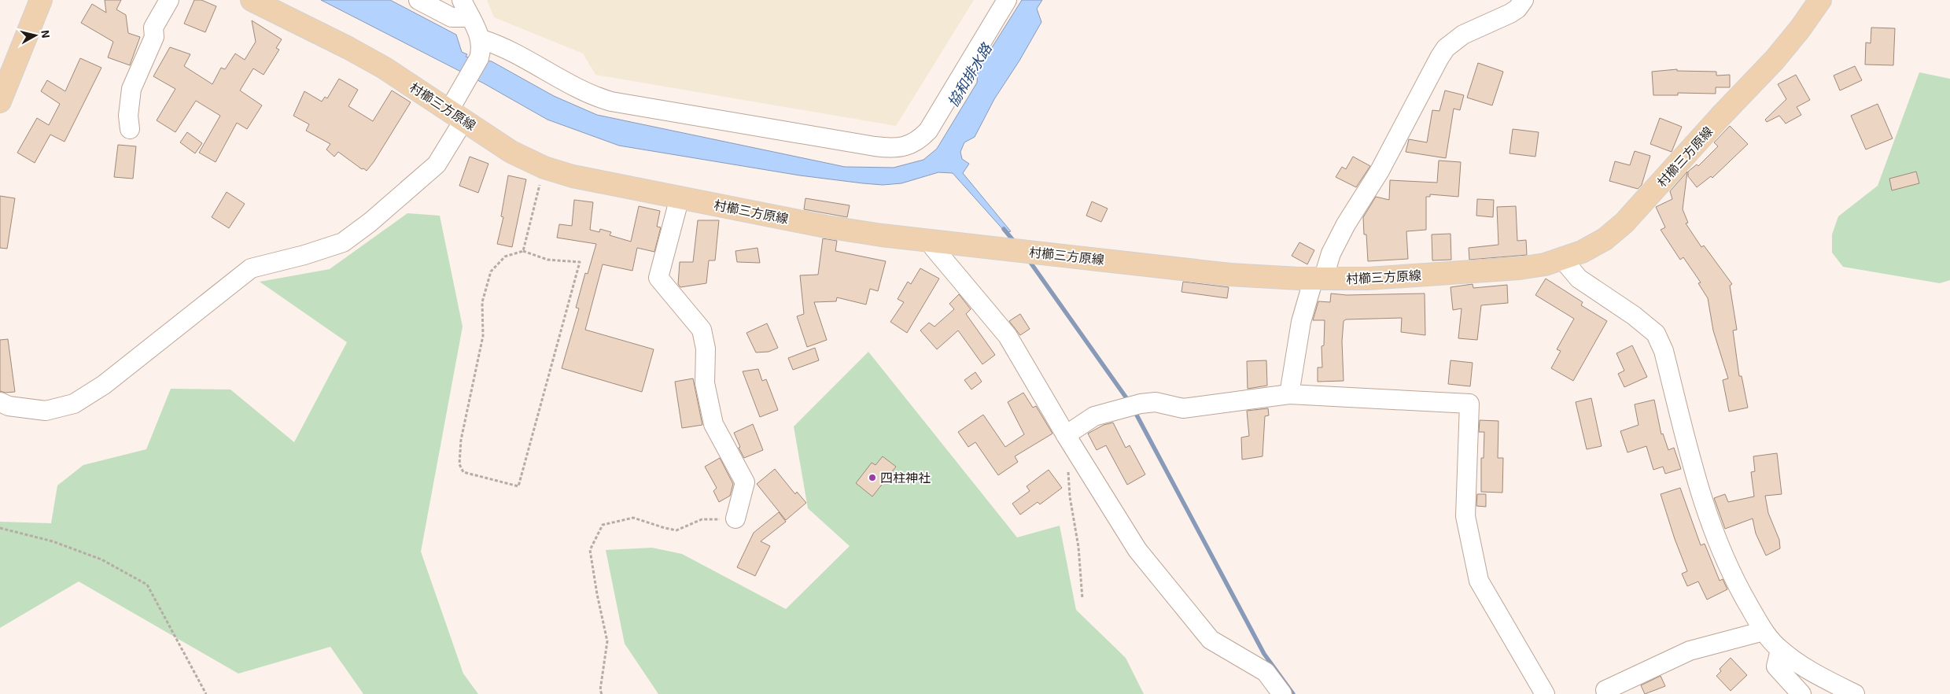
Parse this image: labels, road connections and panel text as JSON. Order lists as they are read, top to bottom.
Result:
{
  "streets": {
    "main road": ["村櫛三方原線"]
  },
  "water": ["協和排水路"],
  "places": ["四柱神社"],
  "north": "right"
}
